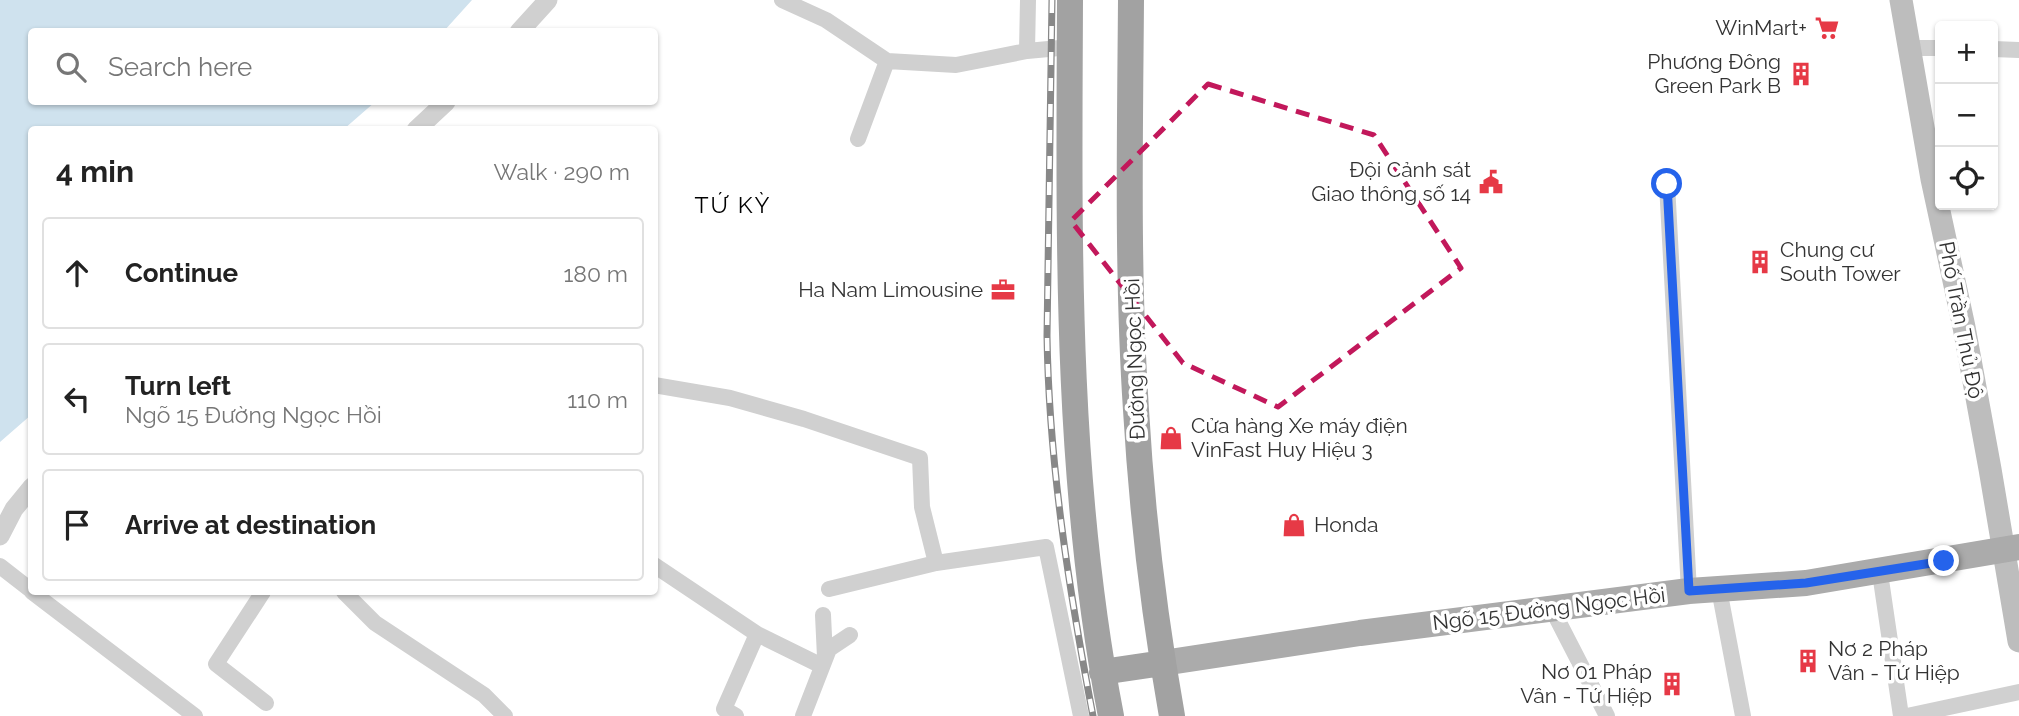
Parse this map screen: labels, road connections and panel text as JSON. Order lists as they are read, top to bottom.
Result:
{
  "streets": {
    "highway": ["Đường Ngọc Hồi"],
    "main road": ["Phố Trần Thủ Độ", "Ngõ 15 Đường Ngọc Hồi"]
  },
  "crossings": [
    ["Phố Trần Thủ Độ", "Ngõ 15 Đường Ngọc Hồi"],
    ["Đường Ngọc Hồi", "Ngõ 15 Đường Ngọc Hồi"]
  ],
  "districts": ["TỨ KỲ"],
  "places": {
    "supermarket": ["WinMart+"],
    "building": [
      "Phương Đông Green Park B",
      "Chung cư South Tower",
      "Nơ 2 Pháp Vân - Tứ Hiệp",
      "Nơ 01 Pháp Vân - Tứ Hiệp"
    ],
    "public building": ["Đội Cảnh sát Giao thông số 14"],
    "office": ["Ha Nam Limousine"],
    "shop": ["Cửa hàng Xe máy điện VinFast Huy Hiệu 3", "Honda"]
  },
  "page": {
    "map_buttons": ["+", "−"],
    "search": "Search here",
    "heading": ["4 min", "Walk · 290 m"],
    "list": [
      ["Continue", "180 m"],
      ["Turn left", "Ngõ 15 Đường Ngọc Hồi", "110 m"],
      "Arrive at destination"
    ]
  }
}
